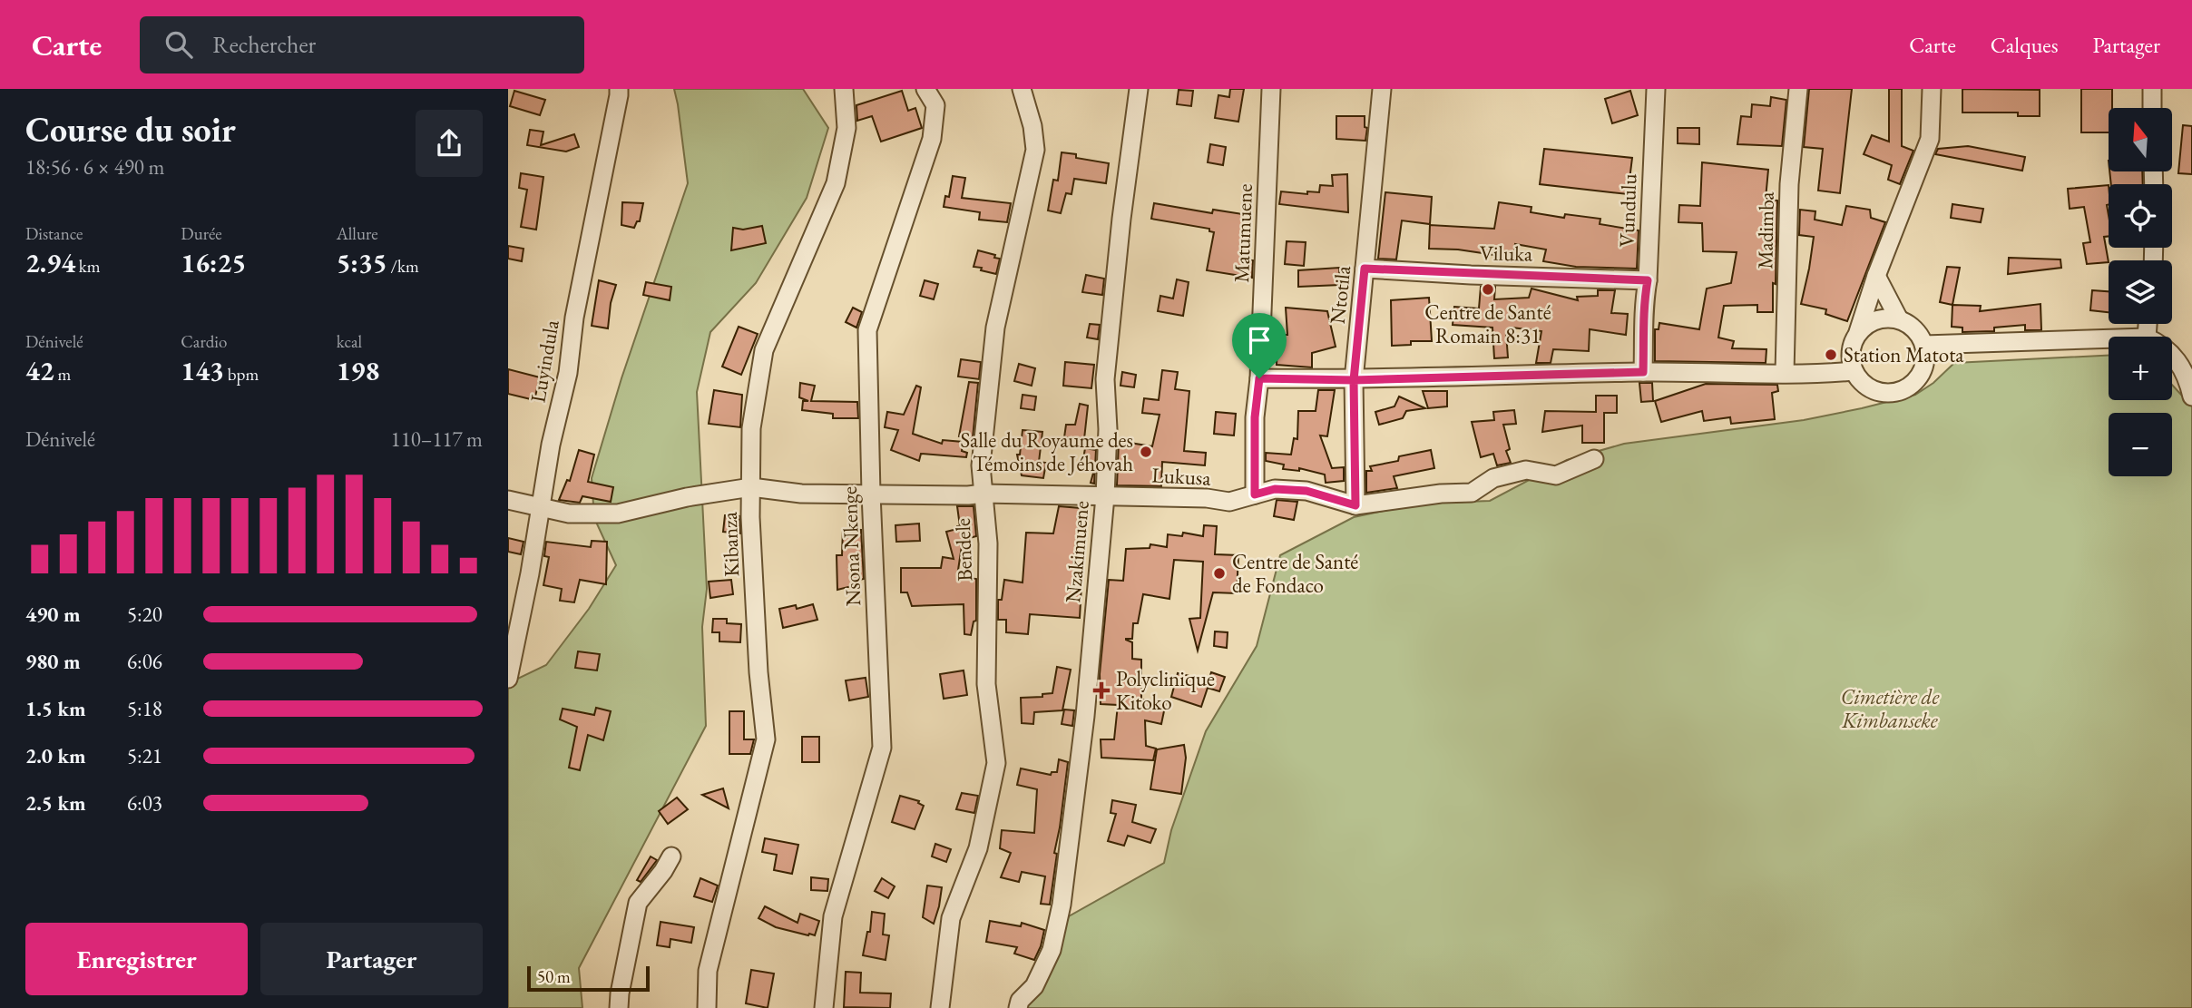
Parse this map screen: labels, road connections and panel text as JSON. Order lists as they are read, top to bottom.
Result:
{
  "streets": {
    "street": [
      "Vundulu",
      "Madimba",
      "Matumuene",
      "Viluka",
      "Ntotila",
      "Luyindula",
      "Lukusa",
      "Kibanza",
      "Nsona Nkenge",
      "Bendele",
      "Nzakimuene"
    ]
  },
  "crossings": [
    ["Vundulu", "Viluka"],
    ["Matumuene", "Lukusa"],
    ["Viluka", "Ntotila"],
    ["Ntotila", "Lukusa"],
    ["Luyindula", "Lukusa"],
    ["Lukusa", "Kibanza"],
    ["Lukusa", "Nsona Nkenge"],
    ["Lukusa", "Bendele"],
    ["Lukusa", "Nzakimuene"]
  ],
  "parks": ["Cimetière de Kimbanseke"],
  "places": {
    "other": [
      "Centre de Santé Romain 8:31",
      "Station Matota",
      "Salle du Royaume des Témoins de Jéhovah",
      "Centre de Santé de Fondaco"
    ],
    "health": ["Polyclinique Kitoko"]
  },
  "scale_bar": "50 m",
  "north": "top",
  "page": {
    "header": "Carte",
    "search": "Rechercher",
    "nav": ["Carte", "Calques", "Partager"],
    "heading": ["Course du soir", "18:56 · 6 × 490 m"],
    "map_buttons": ["+", "−"],
    "stats": [
      ["Distance", "2.94 km"],
      ["Durée", "16:25"],
      ["Allure", "5:35 /km"],
      ["Dénivelé", "42 m"],
      ["Cardio", "143 bpm"],
      ["kcal", "198"]
    ],
    "chart": ["Dénivelé", "110–117 m"],
    "list": [
      {
        "name": "490 m",
        "note": "5:20"
      },
      {
        "name": "980 m",
        "note": "6:06"
      },
      {
        "name": "1.5 km",
        "note": "5:18"
      },
      {
        "name": "2.0 km",
        "note": "5:21"
      },
      {
        "name": "2.5 km",
        "note": "6:03"
      }
    ],
    "buttons": ["Enregistrer", "Partager"],
    "scale": "50 m"
  }
}
